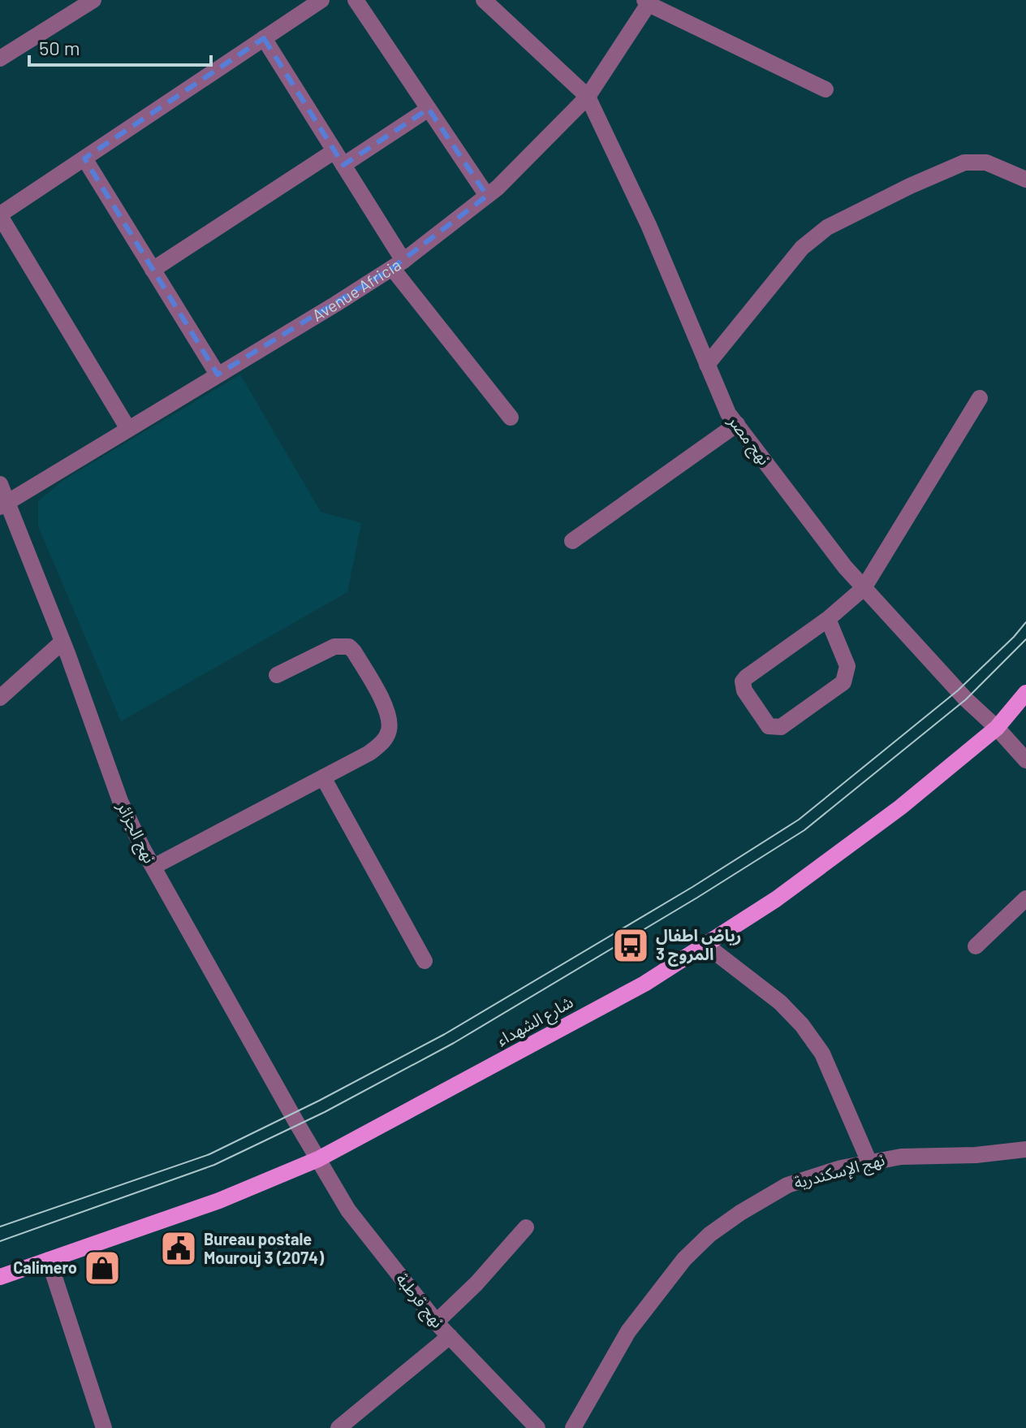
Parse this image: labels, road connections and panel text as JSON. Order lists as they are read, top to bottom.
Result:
{
  "streets": {
    "main road": ["شارع الشهداء"],
    "street": [
      "Avenue Africia",
      "نهج مصر",
      "نهج الجزائر",
      "نهج الإسكندرية",
      "نهج قرطبة"
    ]
  },
  "crossings": [
    ["Avenue Africia", "نهج مصر"],
    ["Avenue Africia", "نهج الجزائر"],
    ["نهج مصر", "شارع الشهداء"],
    ["نهج الجزائر", "شارع الشهداء"],
    ["نهج الجزائر", "نهج قرطبة"],
    ["شارع الشهداء", "نهج قرطبة"]
  ],
  "places": {
    "bus stop": ["رياض اطفال المروج 3"],
    "public building": ["Bureau postale Mourouj 3 (2074)"],
    "shop": ["Calimero"]
  },
  "scale_bar": "50 m"
}
